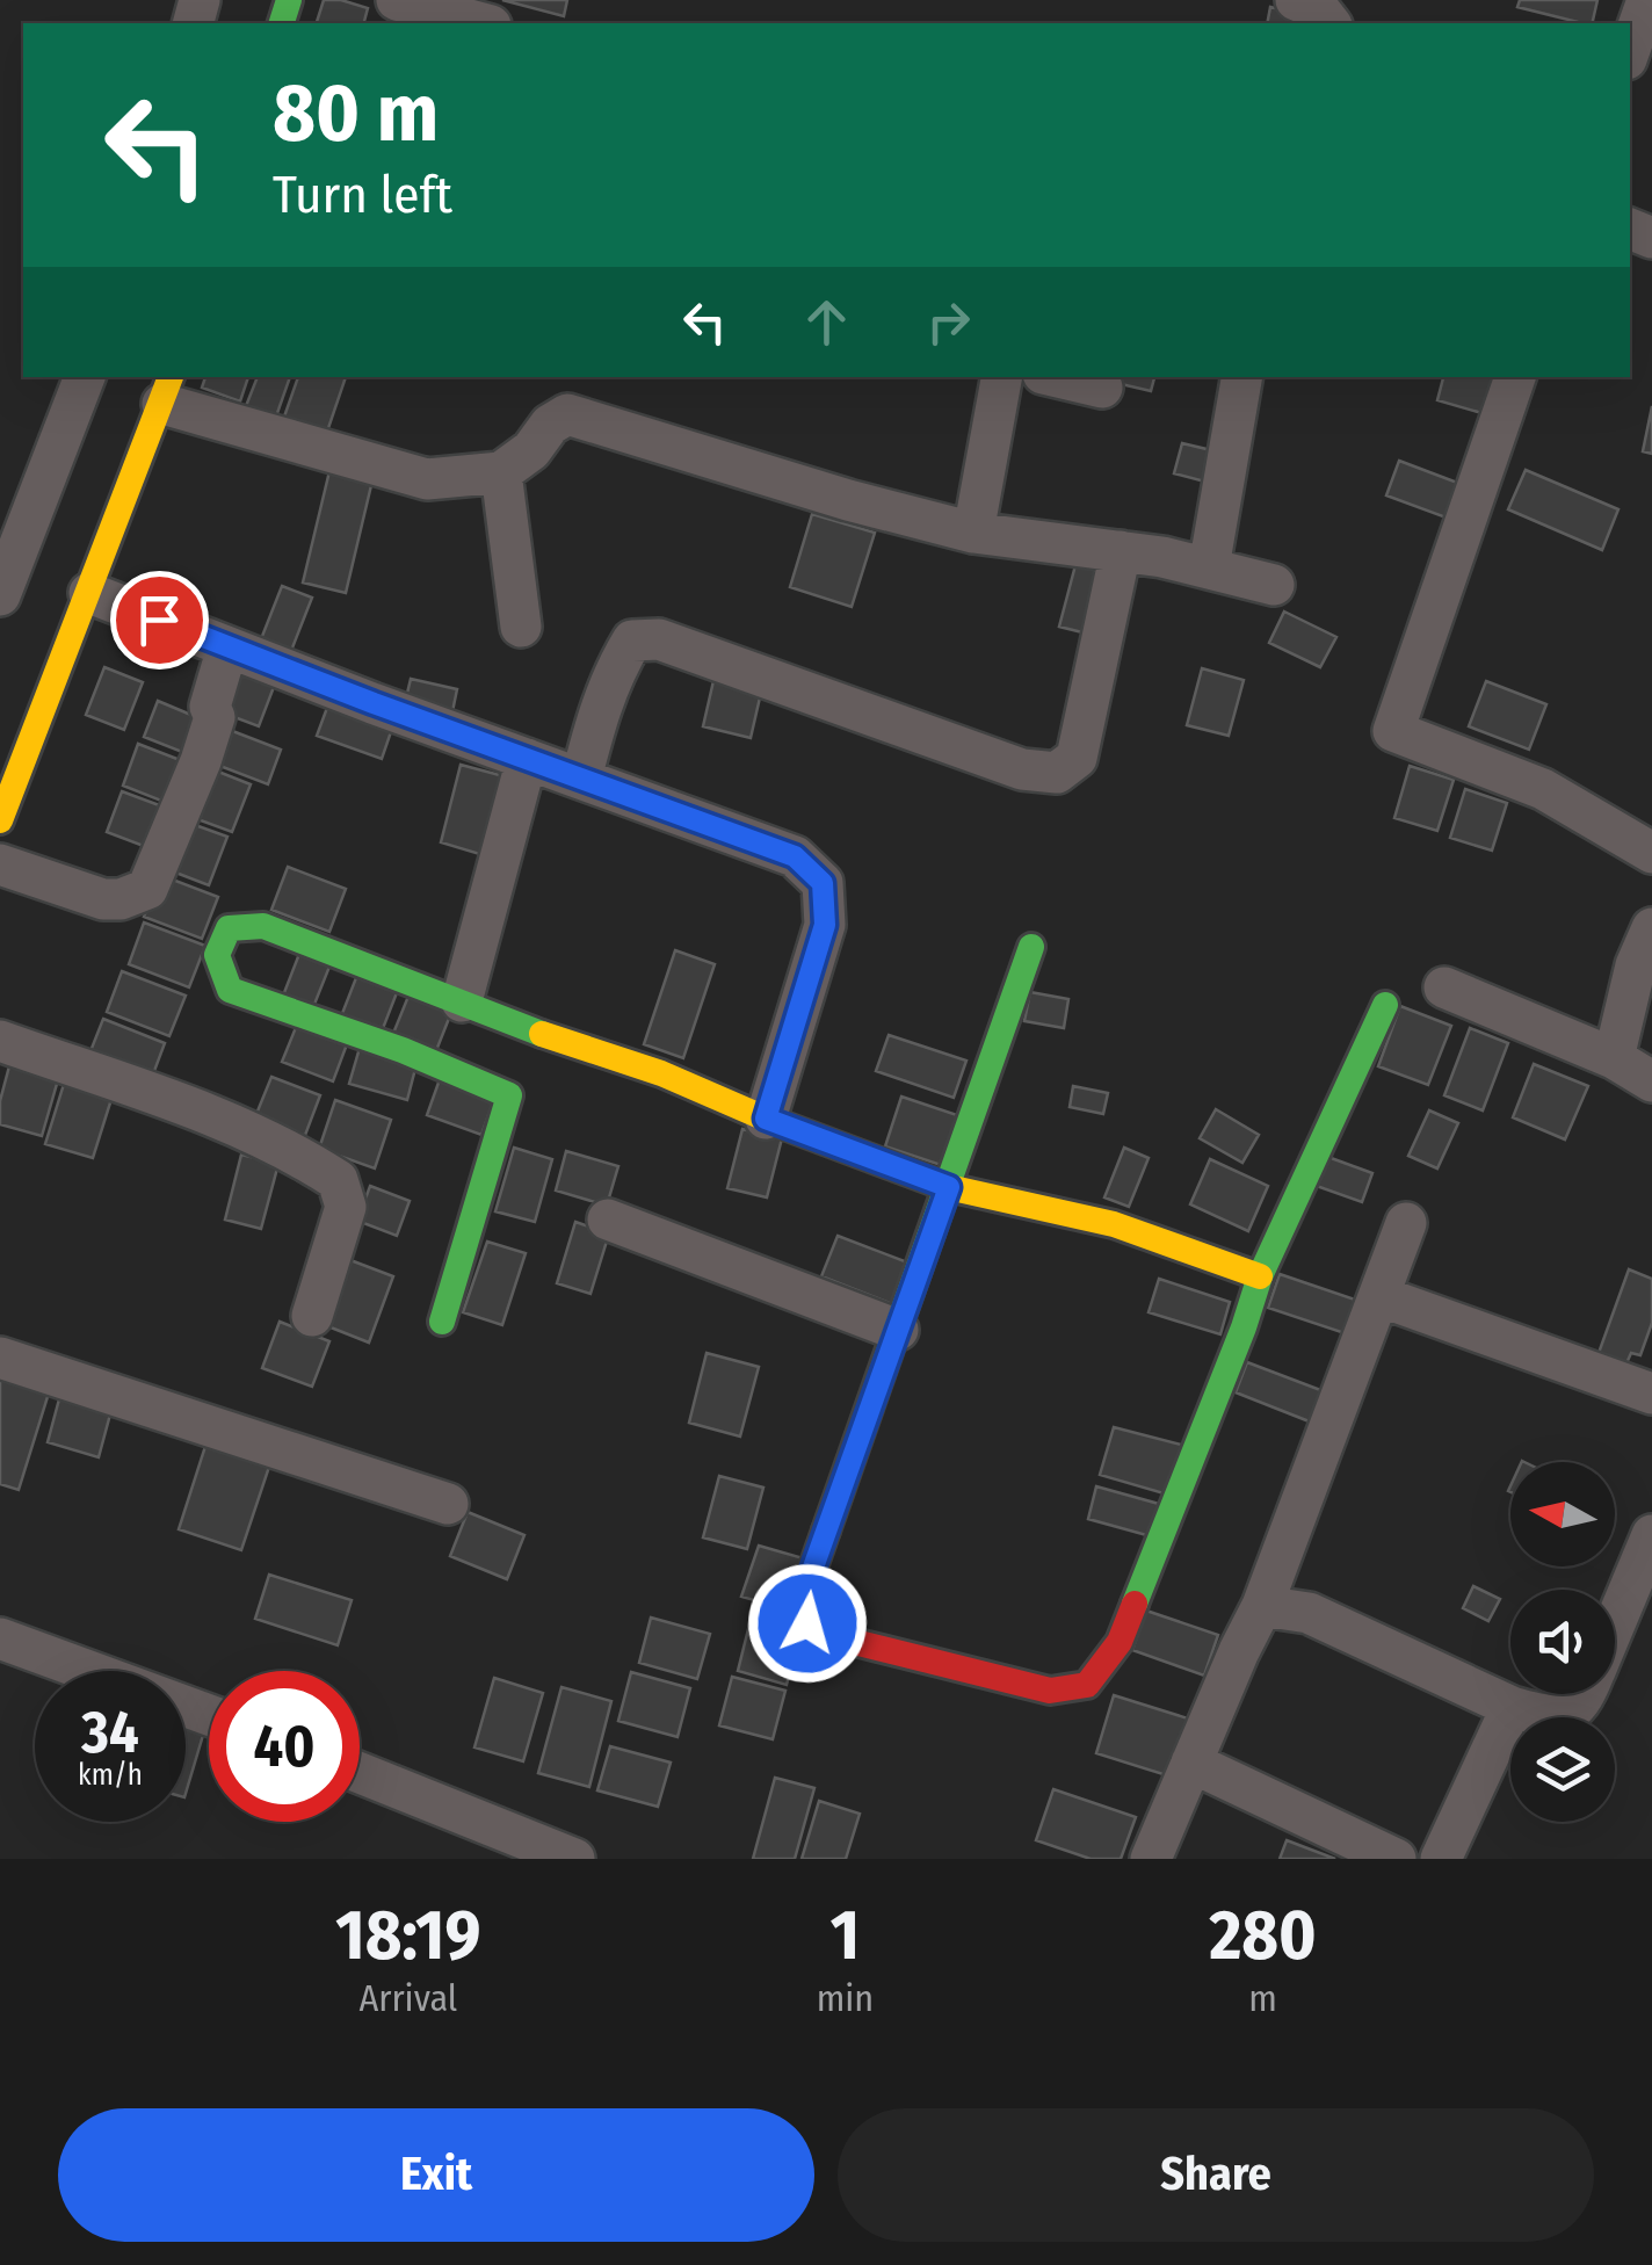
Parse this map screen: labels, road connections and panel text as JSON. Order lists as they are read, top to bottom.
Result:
{
  "north": "left",
  "page": {
    "turn": ["80 m", "Turn left"],
    "speed": "34 km/h",
    "limit": "40",
    "eta": [
      "18:19",
      "Arrival",
      "1",
      "min",
      "280",
      "m"
    ],
    "buttons": ["Exit", "Share"]
  }
}
